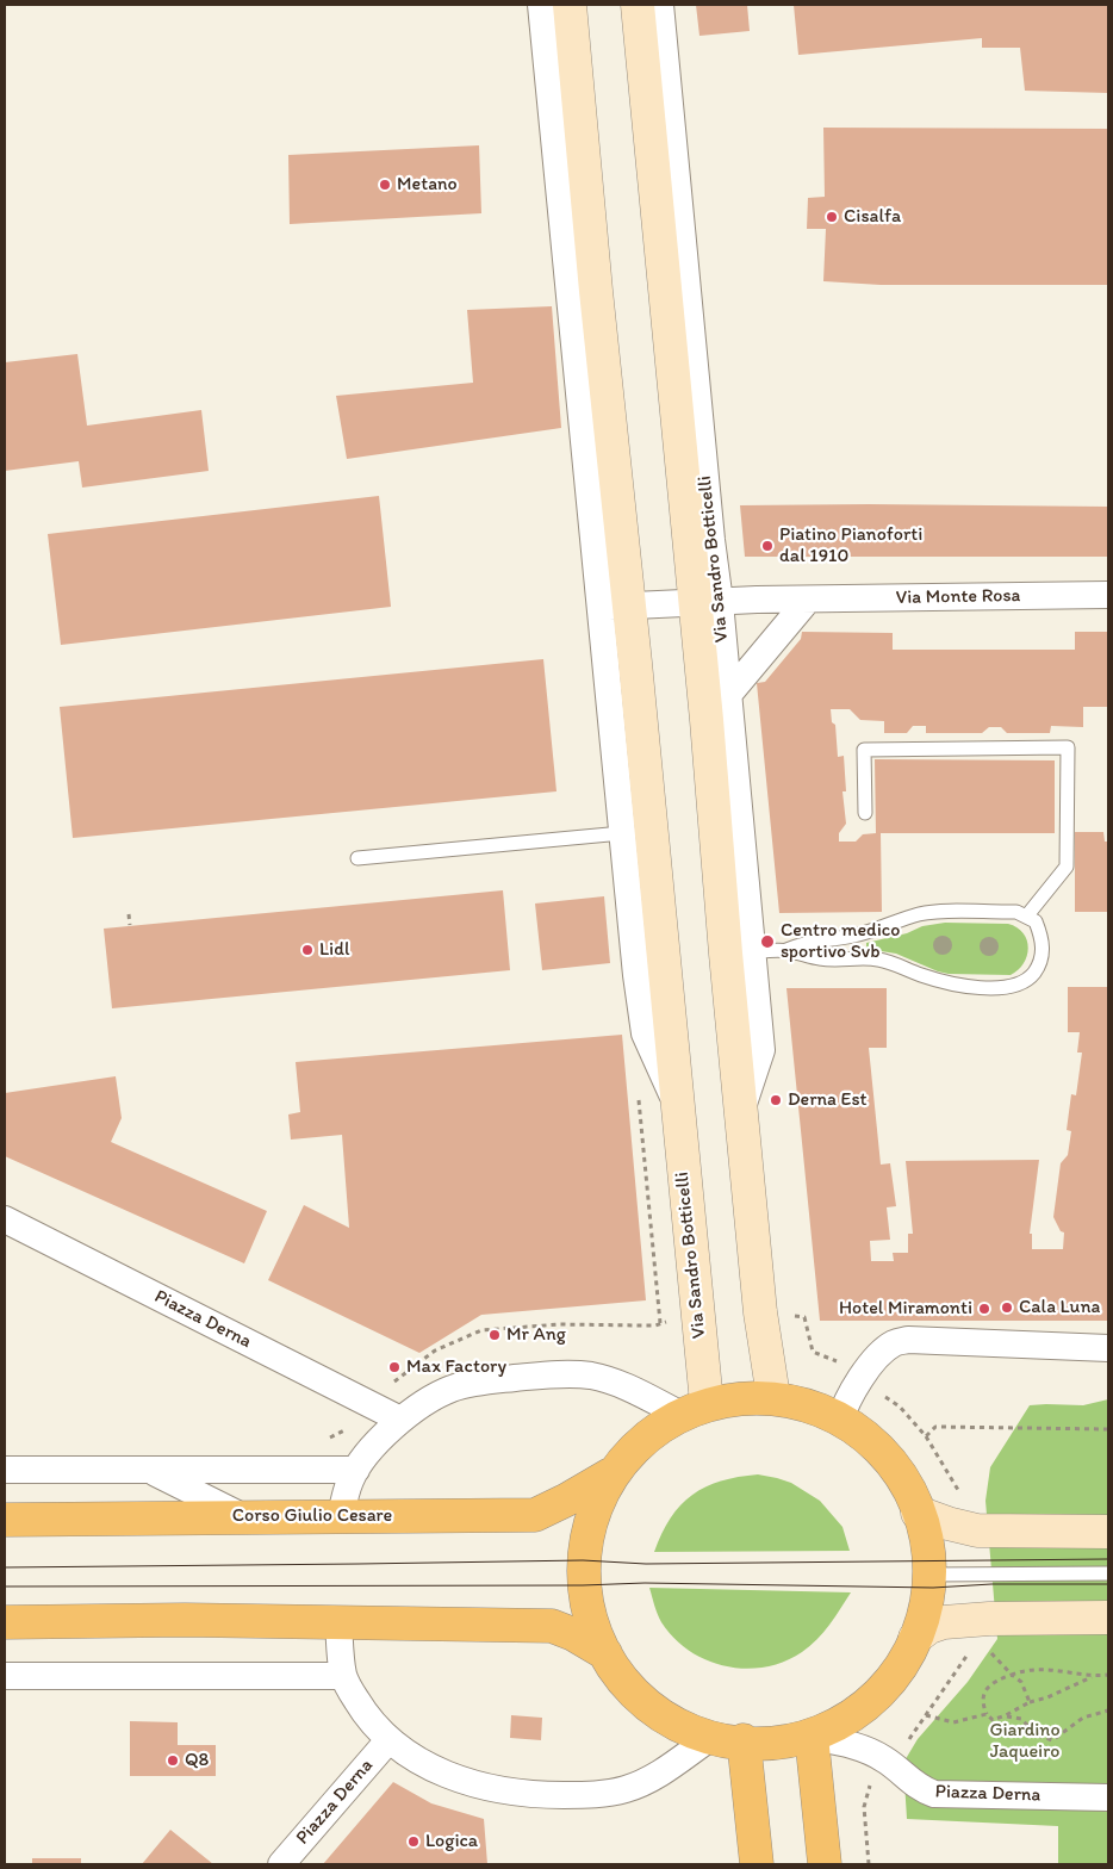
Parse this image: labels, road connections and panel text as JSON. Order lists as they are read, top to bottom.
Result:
{
  "streets": {
    "main road": ["Via Sandro Botticelli", "Piazza Derna", "Corso Giulio Cesare"],
    "street": ["Via Monte Rosa"]
  },
  "crossings": [
    ["Via Sandro Botticelli", "Via Monte Rosa"],
    ["Via Sandro Botticelli", "Piazza Derna"],
    ["Piazza Derna", "Corso Giulio Cesare"]
  ],
  "parks": ["Giardino Jaqueiro"],
  "places": [
    "Metano",
    "Cisalfa",
    "Piatino Pianoforti dal 1910",
    "Centro medico sportivo Svb",
    "Lidl",
    "Derna Est",
    "Cala Luna",
    "Hotel Miramonti",
    "Mr Ang",
    "Max Factory",
    "Q8",
    "Logica"
  ]
}
